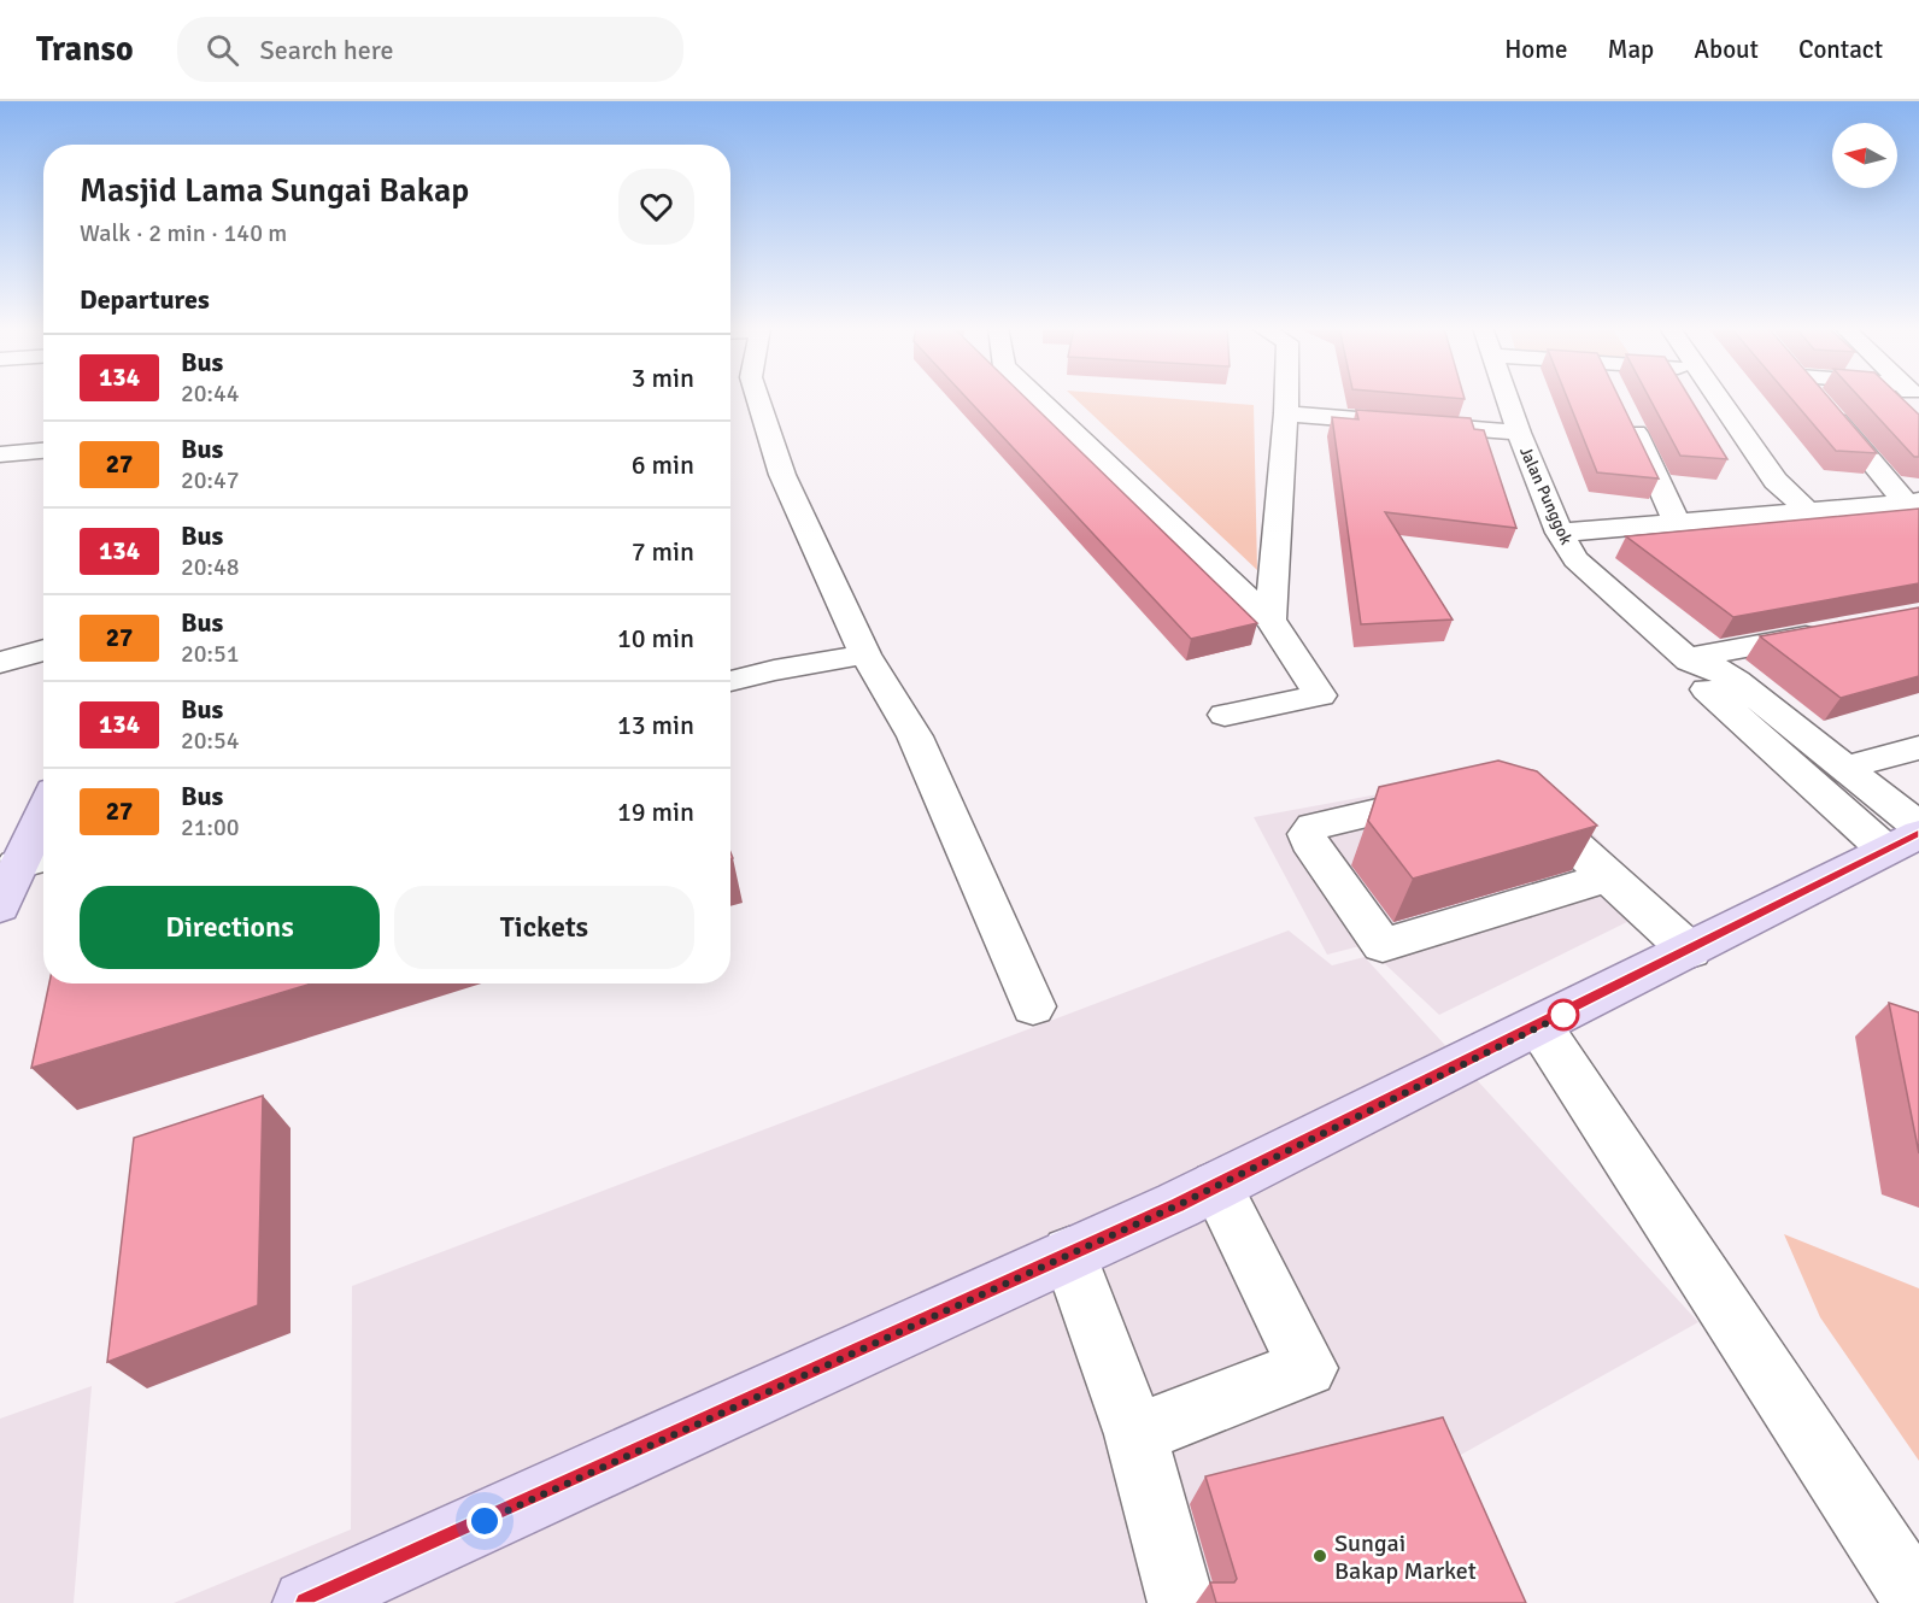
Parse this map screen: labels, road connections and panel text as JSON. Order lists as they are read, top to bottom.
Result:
{
  "streets": {
    "street": ["Jalan Punggok"]
  },
  "places": ["Sungai Bakap Market"],
  "lines": ["bus line 134"],
  "north": "left",
  "page": {
    "header": "Transo",
    "search": "Search here",
    "nav": [
      "Home",
      "Map",
      "About",
      "Contact"
    ],
    "heading": [
      ["Masjid Lama Sungai Bakap", "Walk · 2 min · 140 m"],
      "Departures"
    ],
    "list": [
      {
        "mark": "134",
        "name": "Bus",
        "note": "20:44",
        "value": "3 min"
      },
      {
        "mark": "27",
        "name": "Bus",
        "note": "20:47",
        "value": "6 min"
      },
      {
        "mark": "134",
        "name": "Bus",
        "note": "20:48",
        "value": "7 min"
      },
      {
        "mark": "27",
        "name": "Bus",
        "note": "20:51",
        "value": "10 min"
      },
      {
        "mark": "134",
        "name": "Bus",
        "note": "20:54",
        "value": "13 min"
      },
      {
        "mark": "27",
        "name": "Bus",
        "note": "21:00",
        "value": "19 min"
      }
    ],
    "buttons": ["Directions", "Tickets"]
  }
}
